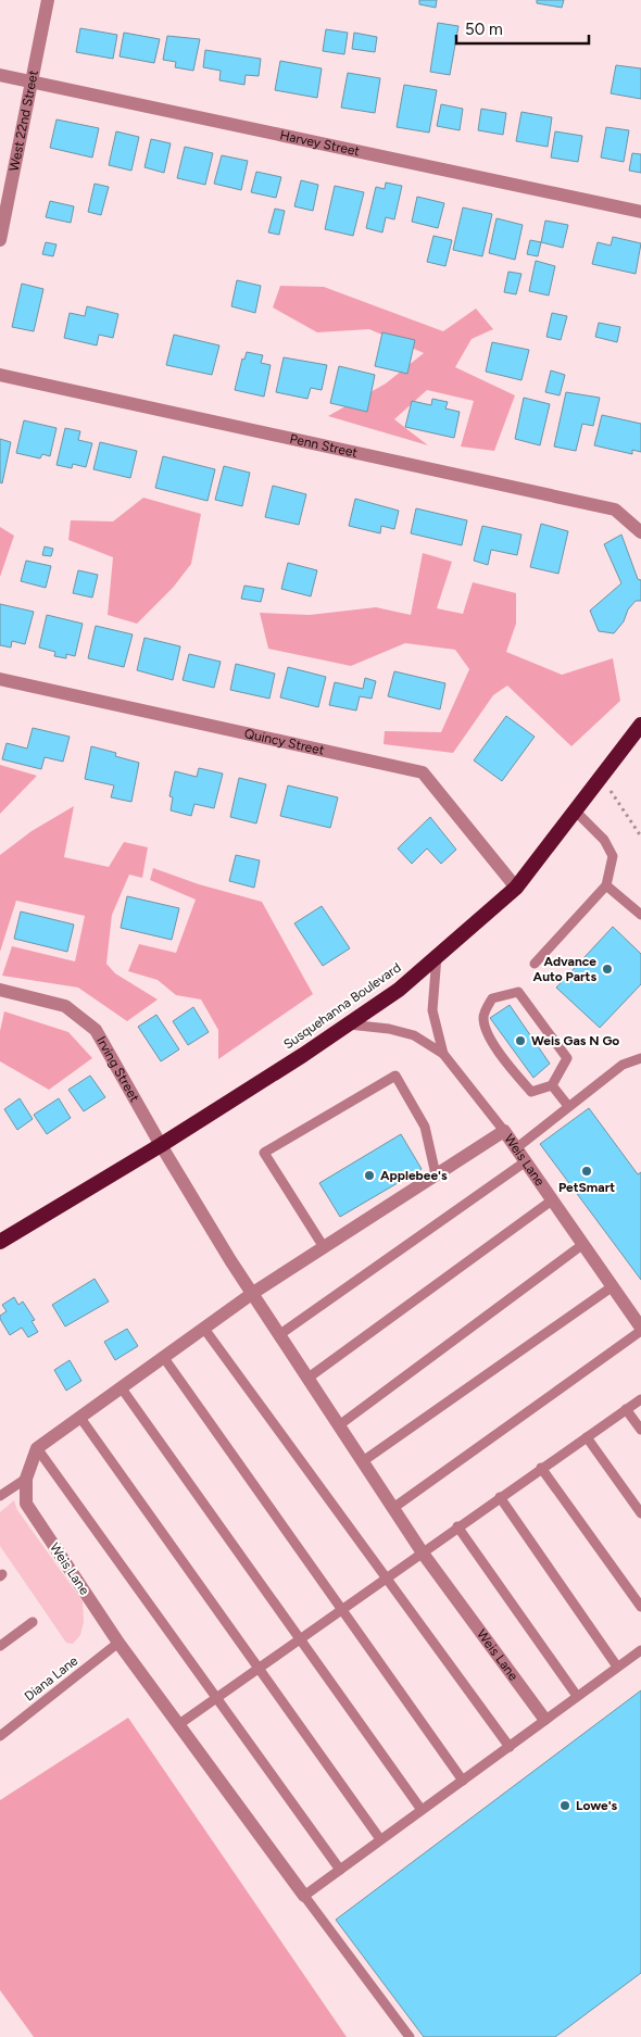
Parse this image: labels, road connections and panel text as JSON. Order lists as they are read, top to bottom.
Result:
{
  "streets": {
    "highway": ["Susquehanna Boulevard"],
    "street": [
      "West 22nd Street",
      "Harvey Street",
      "Penn Street",
      "Quincy Street",
      "Irving Street",
      "Weis Lane"
    ],
    "lane": ["Diana Lane"]
  },
  "crossings": [
    ["West 22nd Street", "Harvey Street"],
    ["Quincy Street", "Susquehanna Boulevard"],
    ["Susquehanna Boulevard", "Irving Street"],
    ["Susquehanna Boulevard", "Weis Lane"],
    ["Irving Street", "Weis Lane"],
    ["Weis Lane", "Diana Lane"]
  ],
  "places": [
    "Advance Auto Parts",
    "Weis Gas N Go",
    "PetSmart",
    "Applebee's",
    "Lowe's"
  ],
  "scale_bar": "50 m"
}
